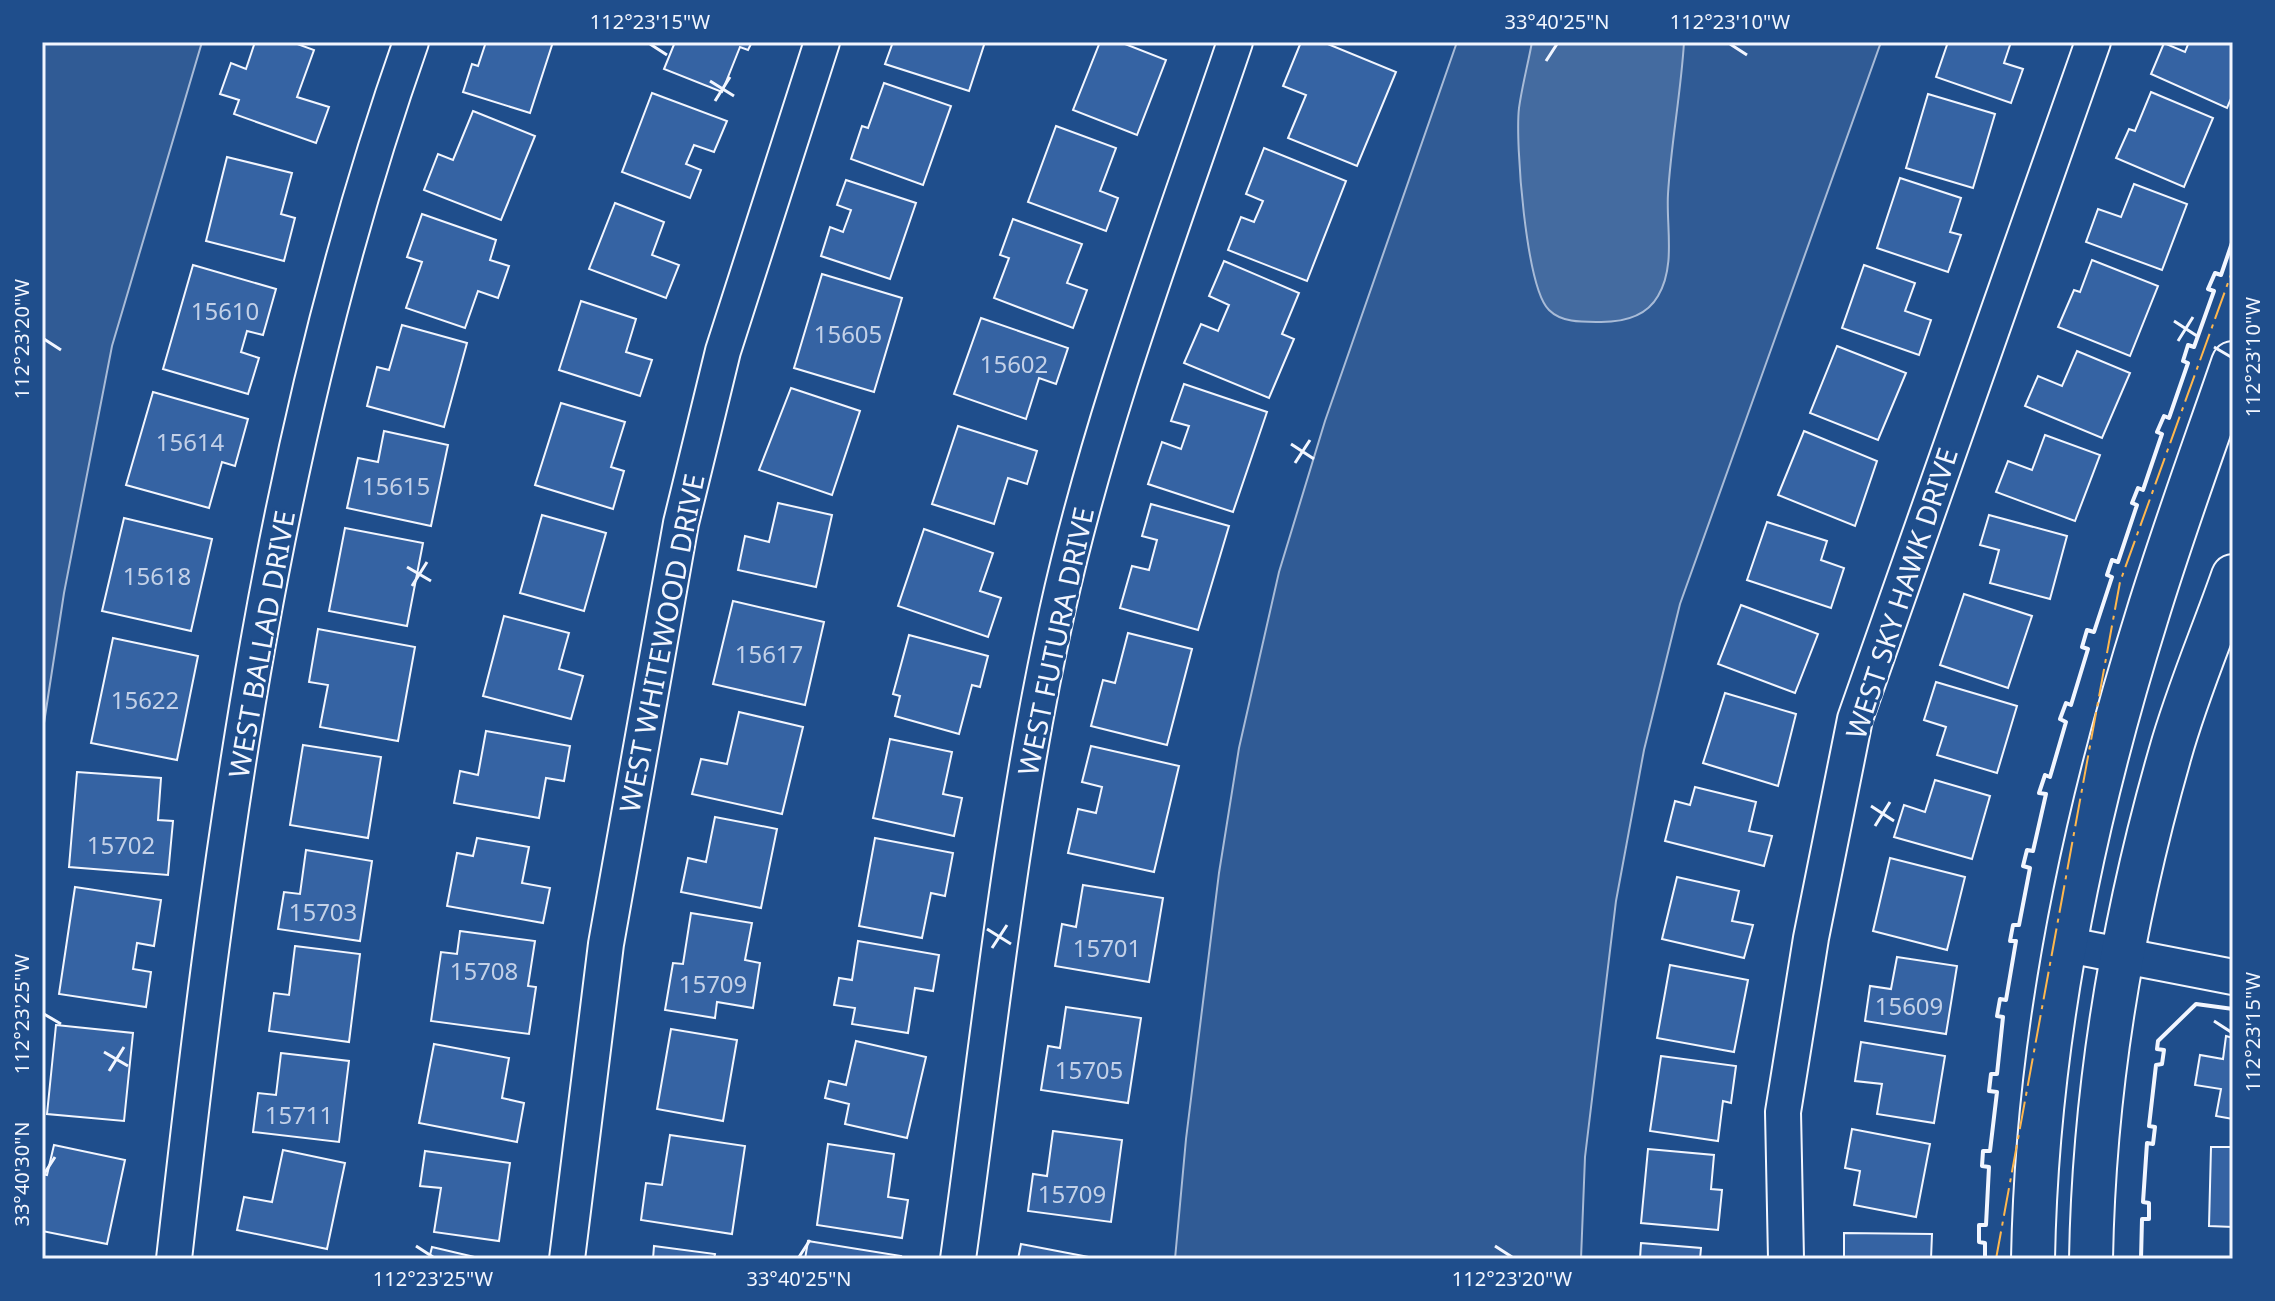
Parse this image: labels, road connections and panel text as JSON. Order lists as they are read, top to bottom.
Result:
{
  "streets": {
    "street": [
      "WEST SKY HAWK DRIVE",
      "WEST FUTURA DRIVE",
      "WEST WHITEWOOD DRIVE",
      "WEST BALLAD DRIVE"
    ]
  },
  "house_numbers": [
    "15610",
    "15605",
    "15602",
    "15614",
    "15615",
    "15618",
    "15617",
    "15622",
    "15702",
    "15703",
    "15701",
    "15708",
    "15709",
    "15609",
    "15705",
    "15711",
    "15709"
  ],
  "coordinates": [
    "112°23'15\"W",
    "33°40'25\"N",
    "112°23'10\"W",
    "112°23'20\"W",
    "112°23'25\"W",
    "33°40'30\"N"
  ]
}
